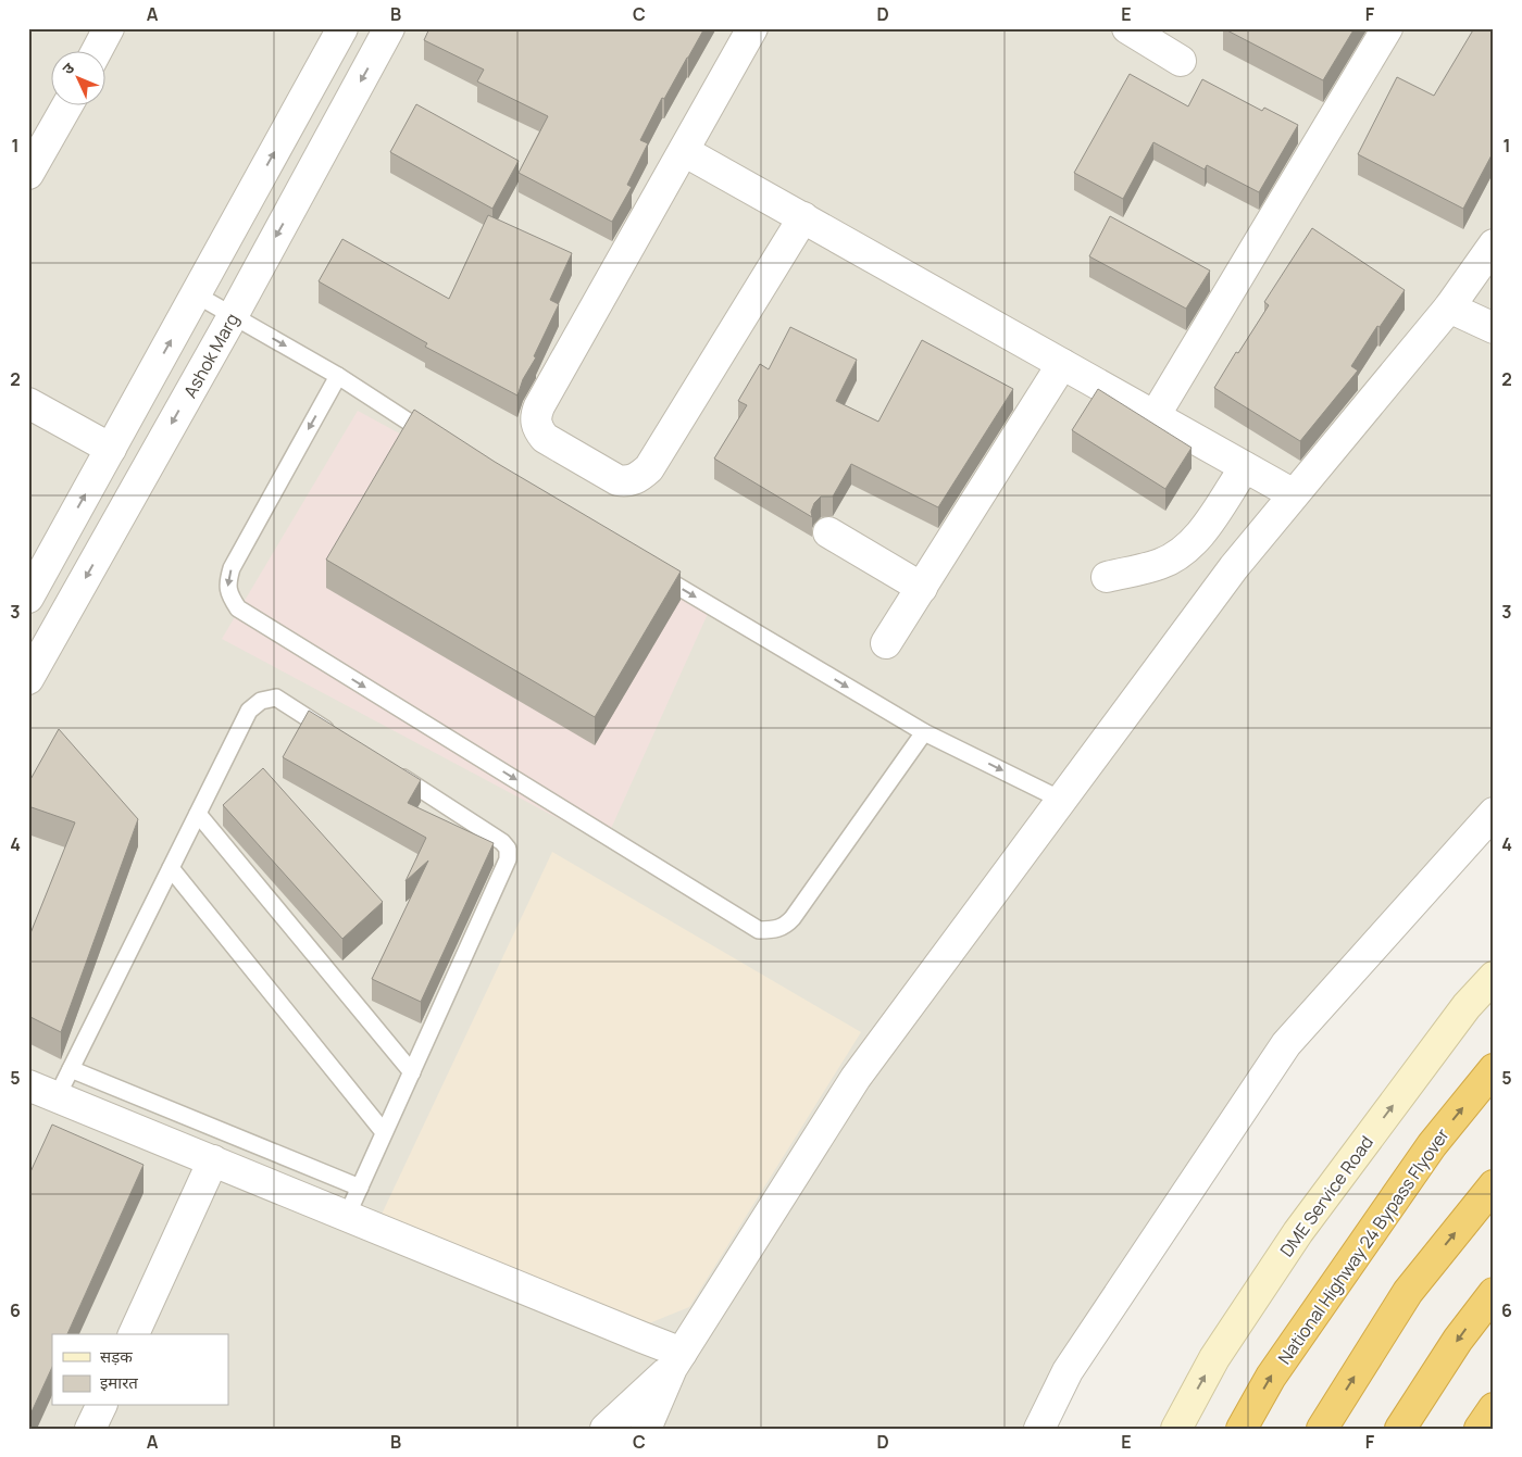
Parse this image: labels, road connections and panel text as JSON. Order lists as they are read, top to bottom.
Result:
{
  "streets": {
    "highway": ["National Highway 24 Bypass Flyover"],
    "main road": ["DME Service Road"],
    "street": ["Ashok Marg"]
  },
  "one_way": ["DME Service Road"],
  "legend": ["सड़क", "इमारत"],
  "north": "top left",
  "grid": {
    "columns": [
      "A",
      "B",
      "C",
      "D",
      "E",
      "F"
    ],
    "rows": [
      "1",
      "2",
      "3",
      "4",
      "5",
      "6"
    ]
  }
}
